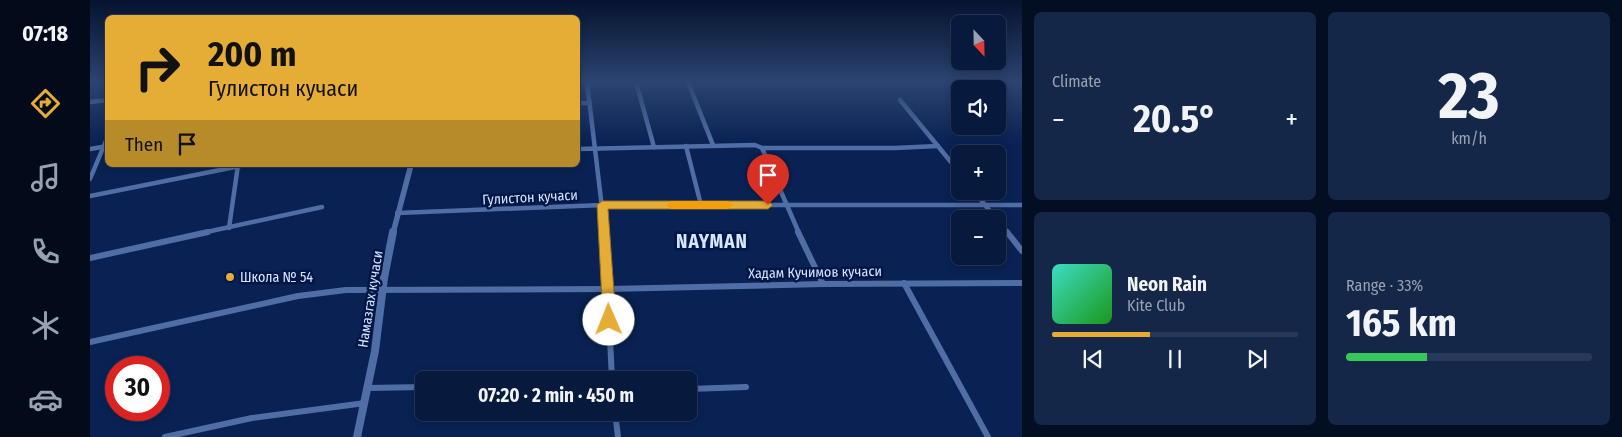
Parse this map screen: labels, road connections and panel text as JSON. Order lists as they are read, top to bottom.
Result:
{
  "streets": {
    "street": ["Гулистон кучаси", "Хадам Кучимов кучаси", "Намазгах кучаси"]
  },
  "crossings": [
    ["Гулистон кучаси", "Намазгах кучаси"],
    ["Хадам Кучимов кучаси", "Намазгах кучаси"]
  ],
  "districts": ["NAYMAN"],
  "places": ["Школа № 54"],
  "north": "bottom",
  "page": {
    "tabs": "07:18",
    "tile": [
      "Climate",
      ["23", "km/h"],
      ["Range · 33%", "165 km"]
    ],
    "map_buttons": ["+", "−"],
    "turn": ["200 m", "Гулистон кучаси"],
    "heat": ["−", "20.5°", "+"],
    "then": "Then",
    "song": ["Neon Rain", "Kite Club"],
    "limit": "30",
    "trip": "07:20 · 2 min · 450 m"
  }
}
